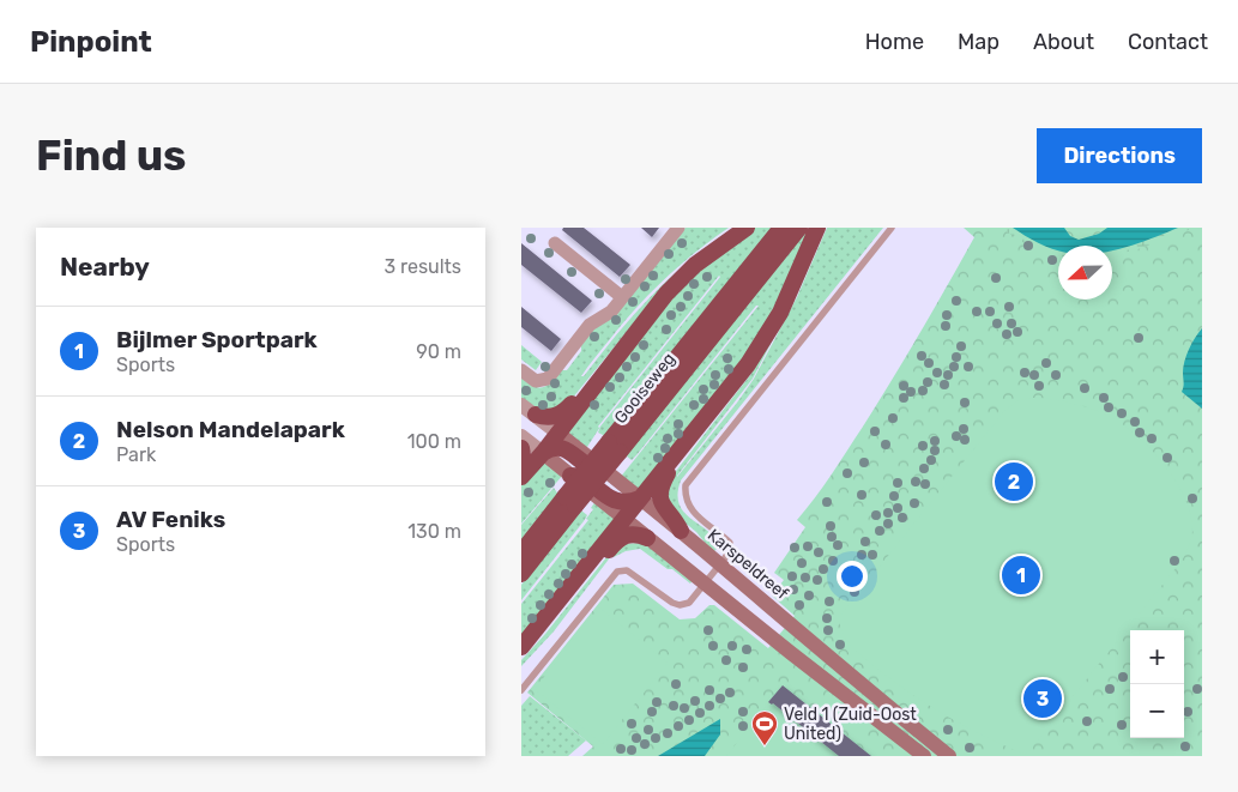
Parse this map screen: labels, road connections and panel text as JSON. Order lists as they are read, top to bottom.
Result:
{
  "streets": {
    "highway": ["Gooiseweg"],
    "main road": ["Karspeldreef"]
  },
  "places": {
    "sports": ["Veld 1 (Zuid-Oost United)"]
  },
  "north": "left",
  "page": {
    "header": "Pinpoint",
    "nav": [
      "Home",
      "Map",
      "About",
      "Contact"
    ],
    "buttons": "Directions",
    "title": "Find us",
    "heading": ["Nearby", "3 results"],
    "list": [
      {
        "mark": "1",
        "name": "Bijlmer Sportpark",
        "note": "Sports",
        "value": "90 m"
      },
      {
        "mark": "2",
        "name": "Nelson Mandelapark",
        "note": "Park",
        "value": "100 m"
      },
      {
        "mark": "3",
        "name": "AV Feniks",
        "note": "Sports",
        "value": "130 m"
      }
    ],
    "pins": ["2", "1", "3"],
    "map_buttons": ["+", "−"]
  }
}
